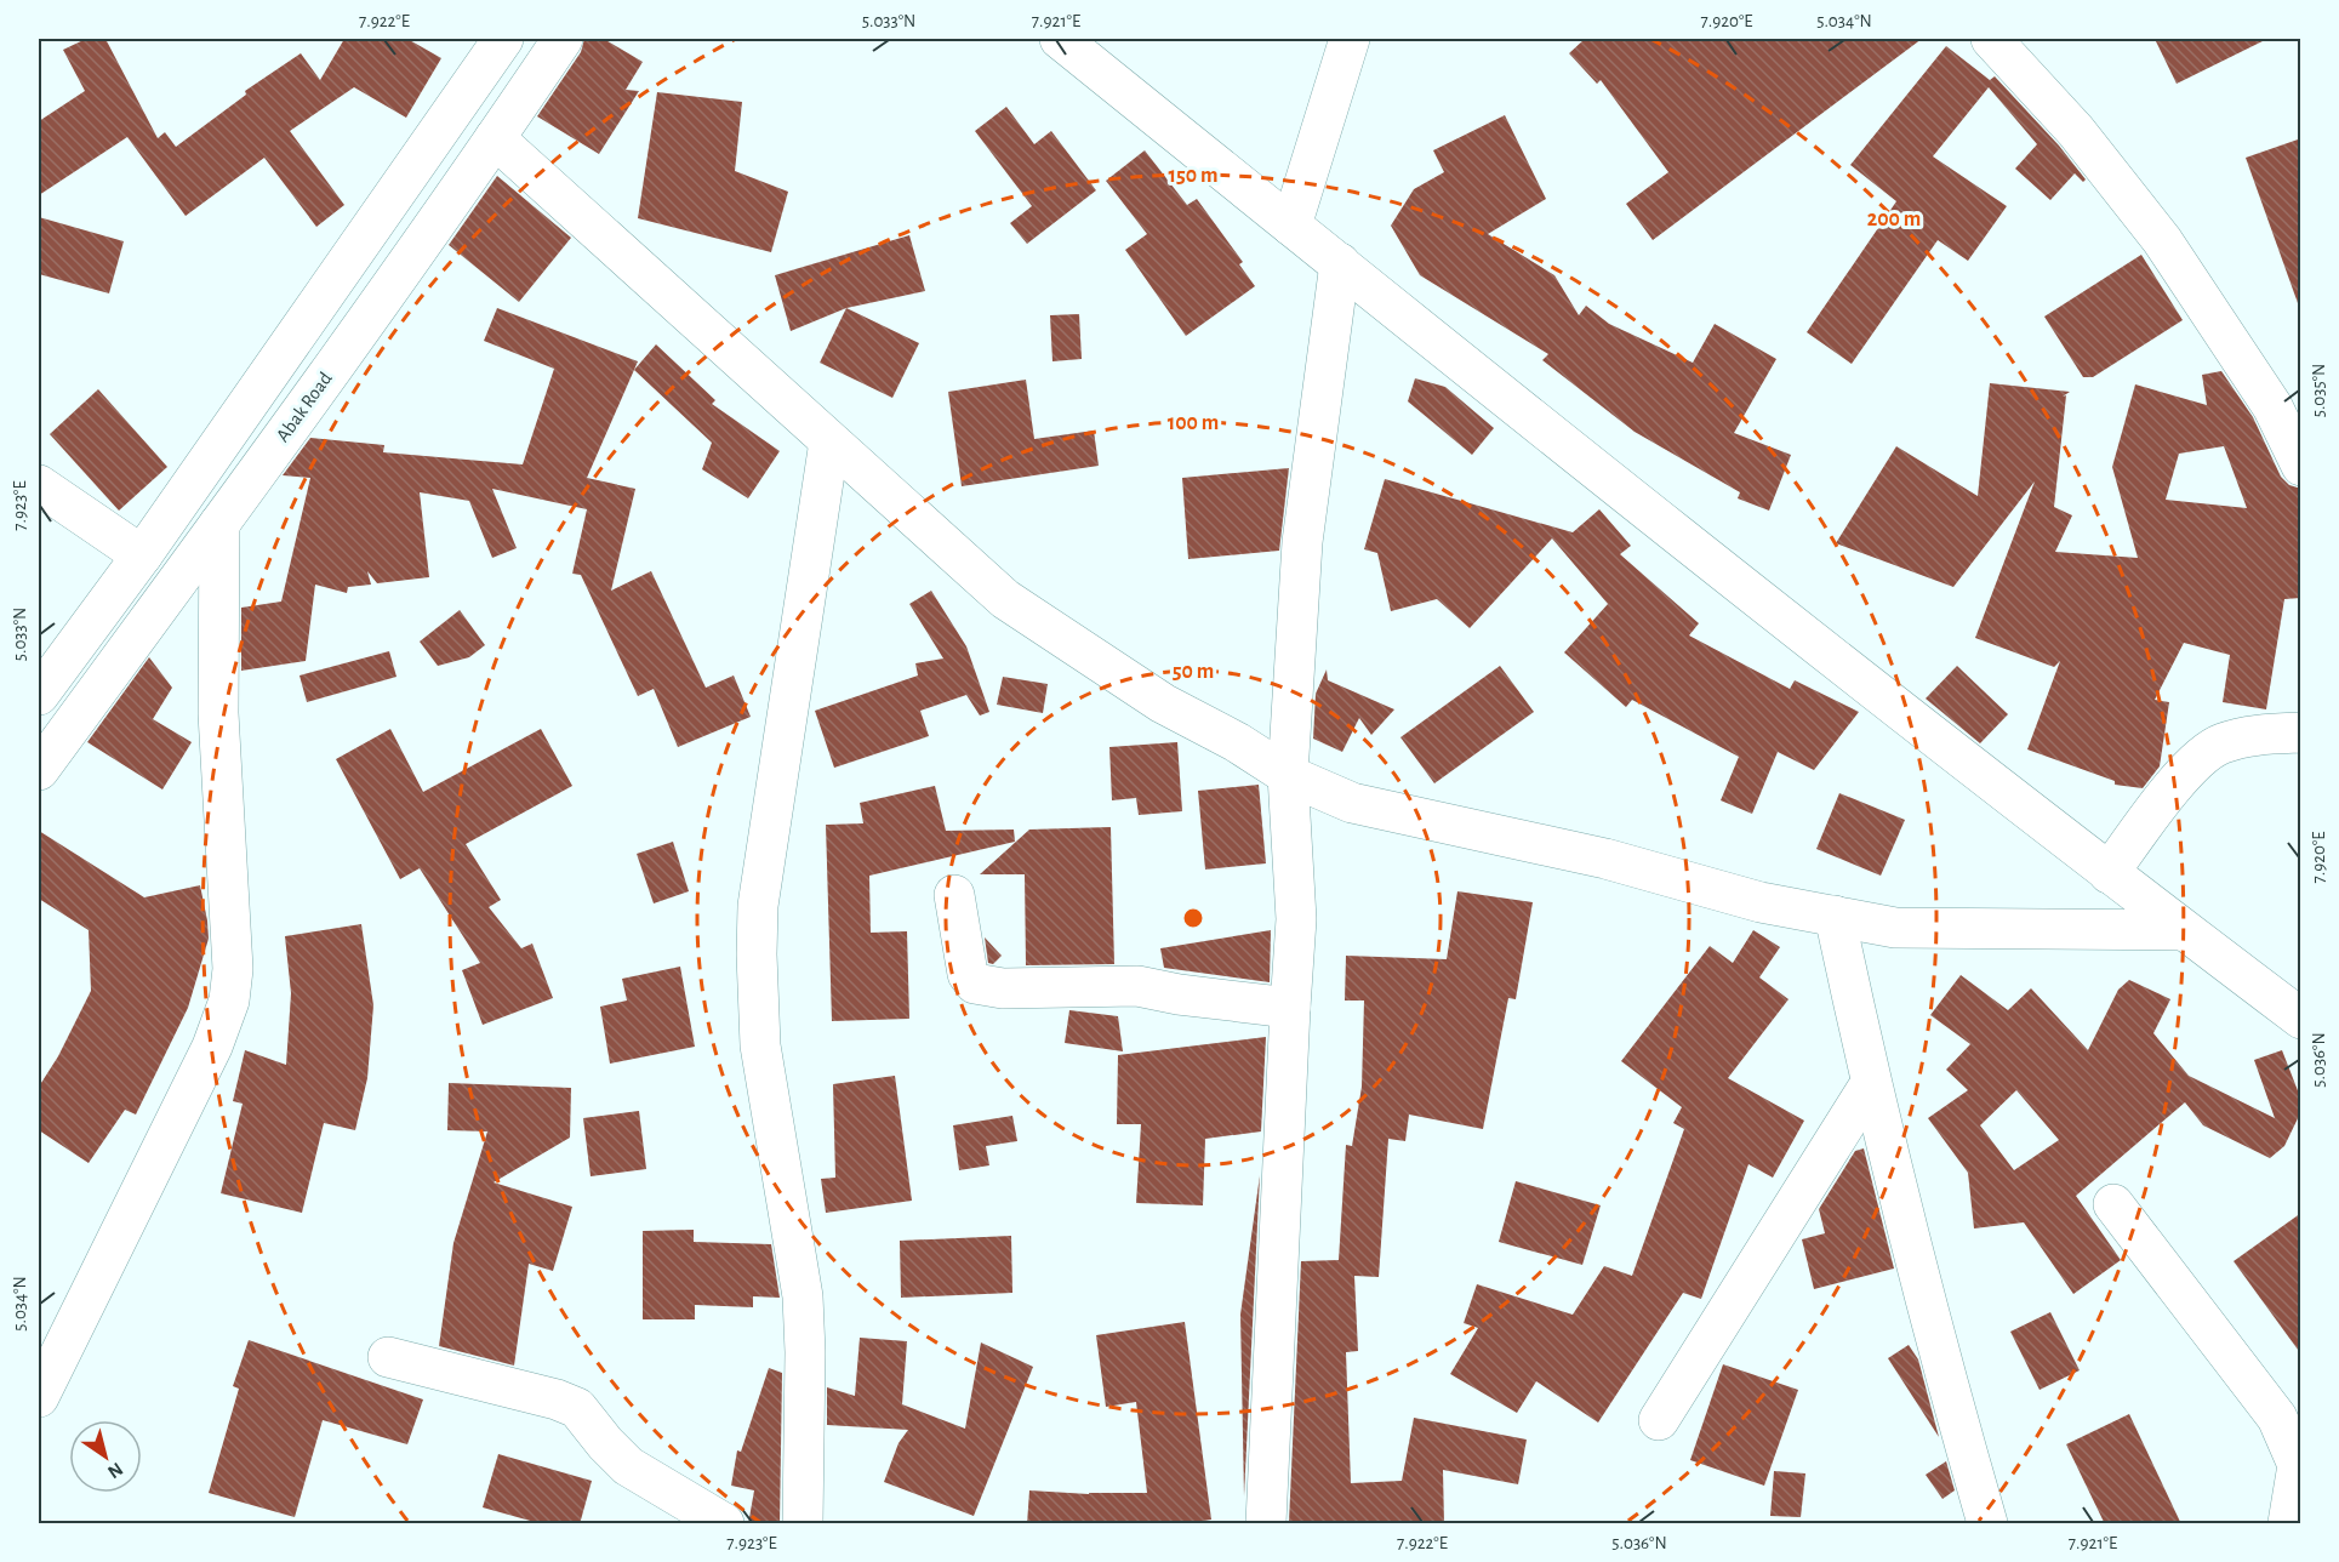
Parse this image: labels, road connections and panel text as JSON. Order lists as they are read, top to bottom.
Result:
{
  "streets": {
    "main road": ["Abak Road"]
  },
  "north": "bottom right",
  "coordinates": [
    "7.922°E",
    "5.033°N",
    "7.921°E",
    "7.920°E",
    "5.034°N",
    "5.035°N",
    "7.923°E",
    "5.036°N"
  ],
  "rings": [
    "150 m",
    "200 m",
    "100 m",
    "50 m"
  ]
}
